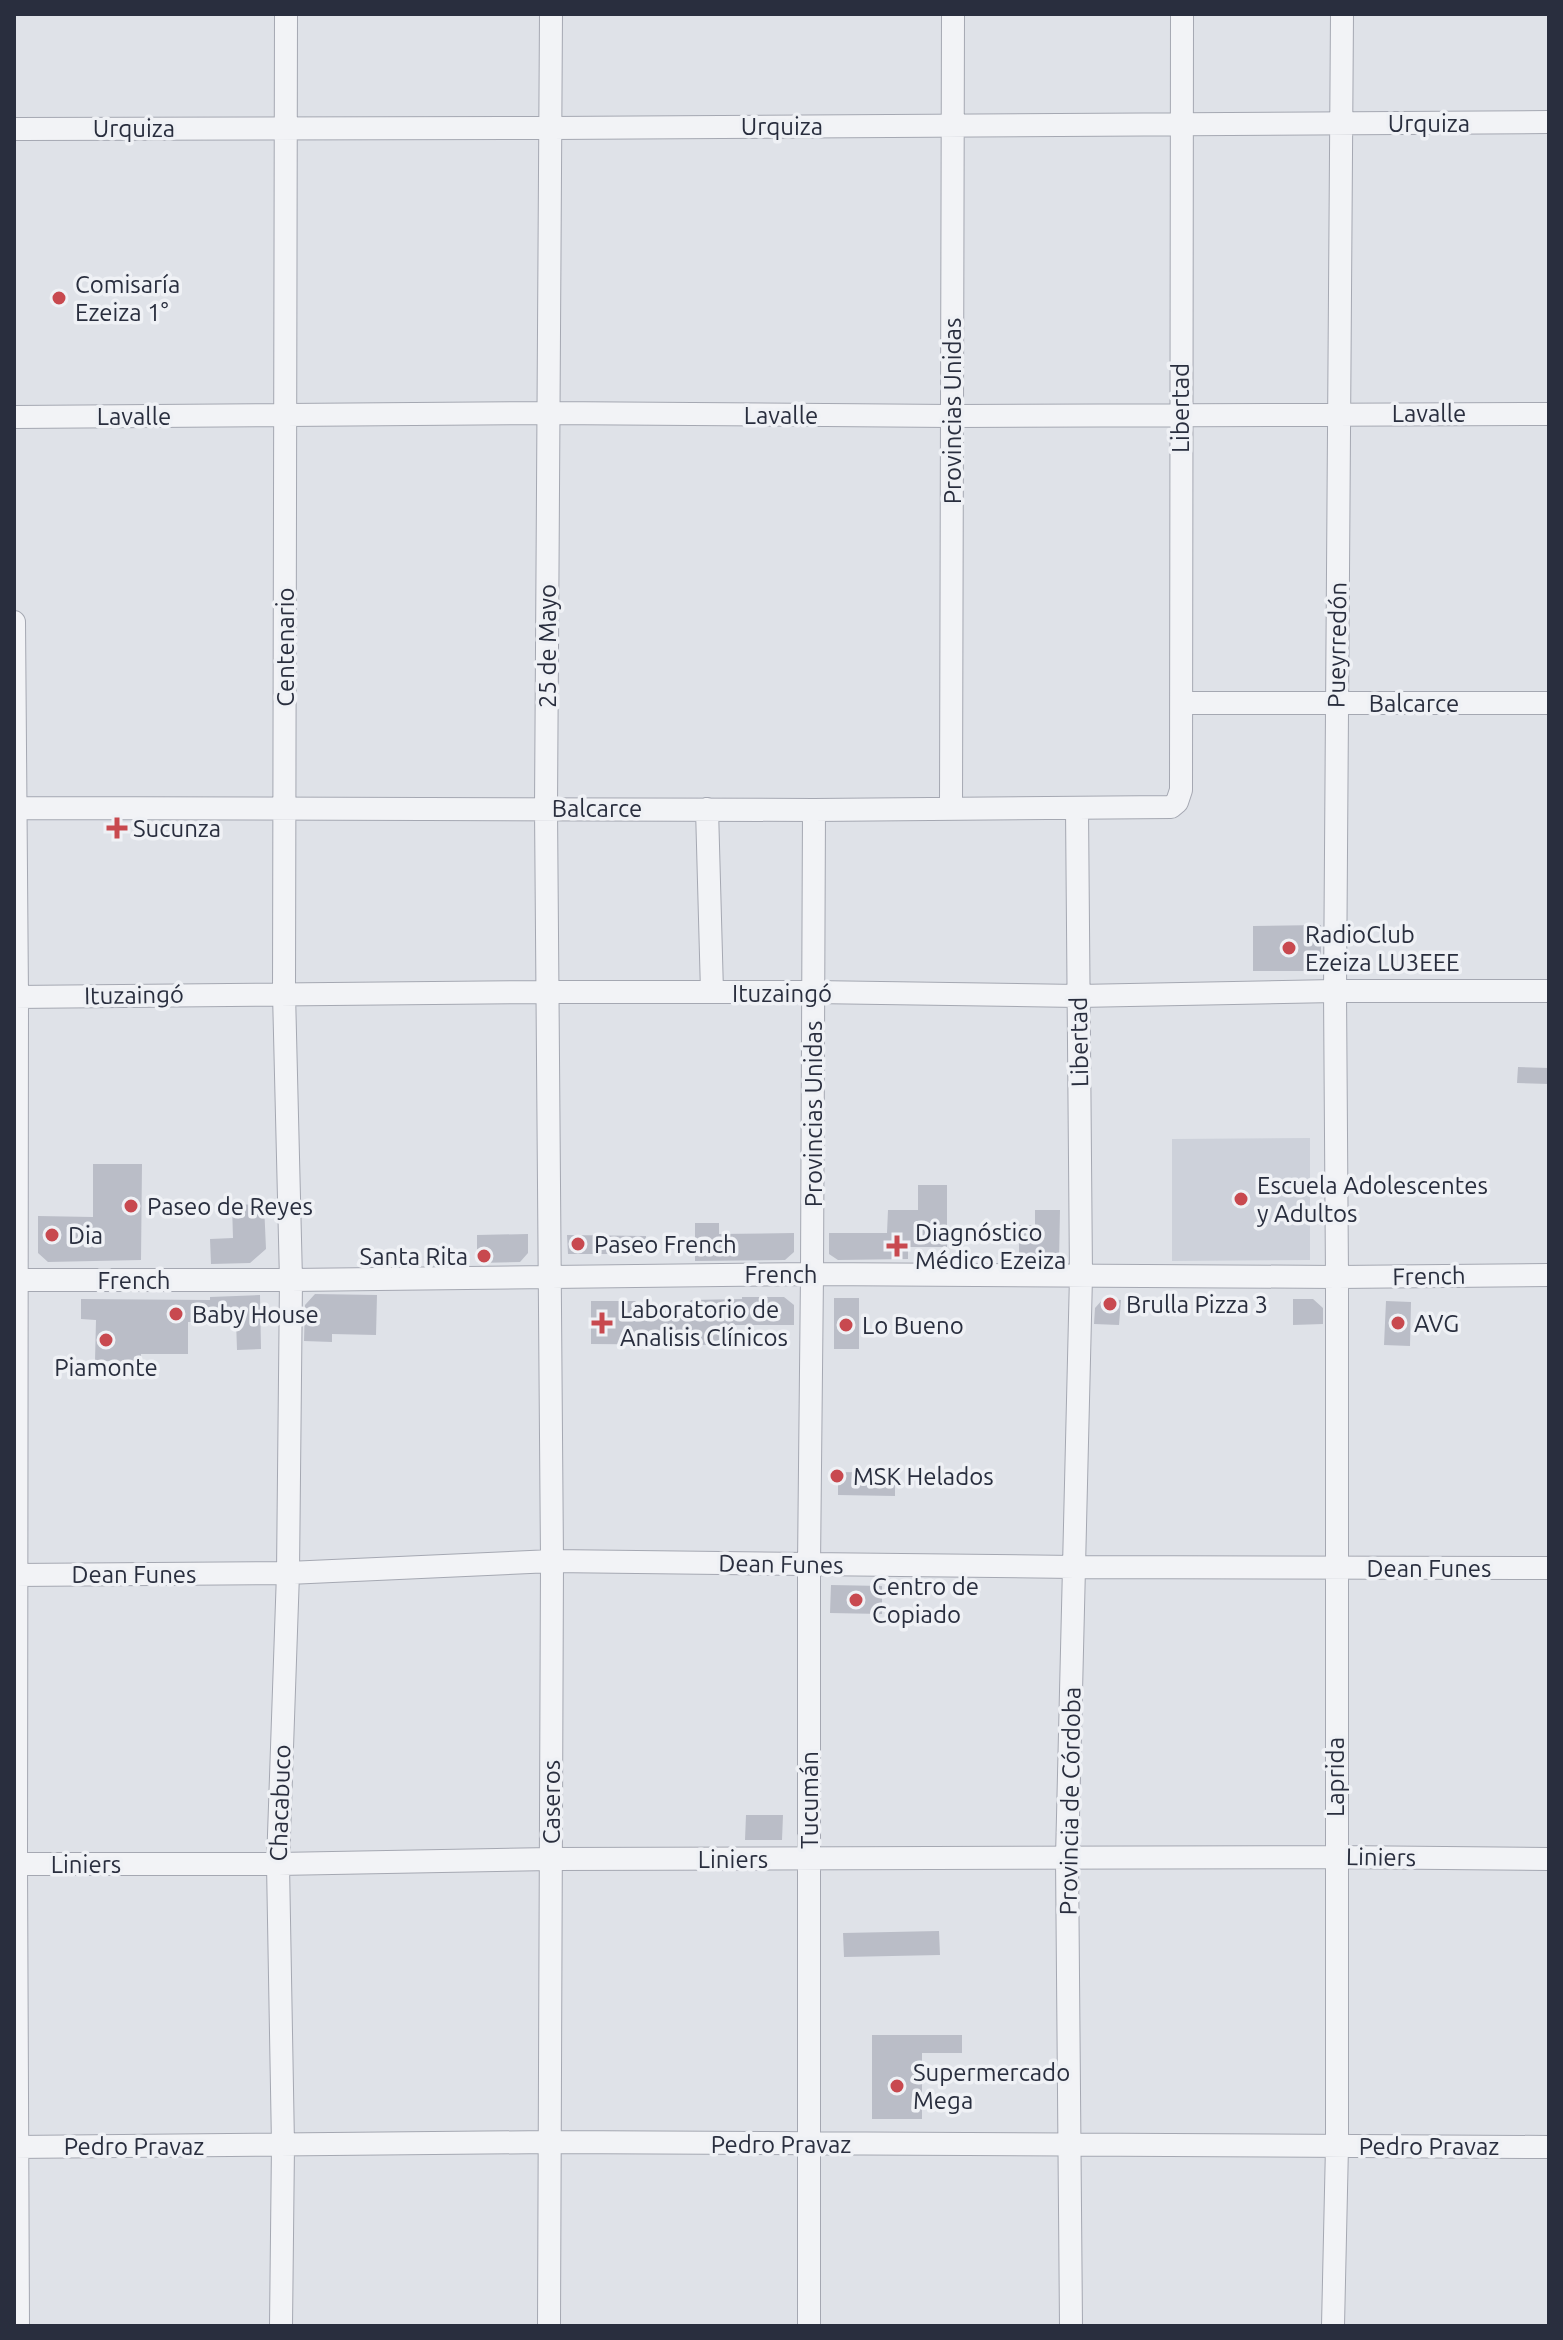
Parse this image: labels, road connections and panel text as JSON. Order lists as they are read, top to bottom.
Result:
{
  "streets": {
    "street": [
      "Urquiza",
      "Libertad",
      "Provincias Unidas",
      "Lavalle",
      "Pueyrredón",
      "25 de Mayo",
      "Centenario",
      "Balcarce",
      "Ituzaingó",
      "French",
      "Dean Funes",
      "Laprida",
      "Tucumán",
      "Provincia de Córdoba",
      "Caseros",
      "Chacabuco",
      "Liniers",
      "Pedro Pravaz"
    ]
  },
  "crossings": [
    ["Urquiza", "Libertad"],
    ["Urquiza", "Provincias Unidas"],
    ["Urquiza", "Pueyrredón"],
    ["Urquiza", "25 de Mayo"],
    ["Urquiza", "Centenario"],
    ["Libertad", "Lavalle"],
    ["Libertad", "Balcarce"],
    ["Libertad", "Ituzaingó"],
    ["Libertad", "French"],
    ["Libertad", "Provincia de Córdoba"],
    ["Provincias Unidas", "Lavalle"],
    ["Provincias Unidas", "Balcarce"],
    ["Provincias Unidas", "Ituzaingó"],
    ["Provincias Unidas", "French"],
    ["Provincias Unidas", "Tucumán"],
    ["Lavalle", "Pueyrredón"],
    ["Lavalle", "25 de Mayo"],
    ["Lavalle", "Centenario"],
    ["Pueyrredón", "Balcarce"],
    ["Pueyrredón", "Ituzaingó"],
    ["Pueyrredón", "French"],
    ["Pueyrredón", "Laprida"],
    ["25 de Mayo", "Balcarce"],
    ["25 de Mayo", "Ituzaingó"],
    ["25 de Mayo", "French"],
    ["25 de Mayo", "Caseros"],
    ["Centenario", "Balcarce"],
    ["Centenario", "Ituzaingó"],
    ["Centenario", "French"],
    ["Centenario", "Chacabuco"],
    ["French", "Laprida"],
    ["French", "Tucumán"],
    ["French", "Provincia de Córdoba"],
    ["French", "Caseros"],
    ["French", "Chacabuco"],
    ["Dean Funes", "Laprida"],
    ["Dean Funes", "Tucumán"],
    ["Dean Funes", "Provincia de Córdoba"],
    ["Dean Funes", "Caseros"],
    ["Dean Funes", "Chacabuco"],
    ["Laprida", "Liniers"],
    ["Laprida", "Pedro Pravaz"],
    ["Tucumán", "Liniers"],
    ["Tucumán", "Pedro Pravaz"],
    ["Provincia de Córdoba", "Liniers"],
    ["Provincia de Córdoba", "Pedro Pravaz"],
    ["Caseros", "Liniers"],
    ["Caseros", "Pedro Pravaz"],
    ["Chacabuco", "Liniers"],
    ["Chacabuco", "Pedro Pravaz"]
  ],
  "places": {
    "other": [
      "Comisaría Ezeiza 1°",
      "RadioClub Ezeiza LU3EEE",
      "Escuela Adolescentes y Adultos",
      "Paseo de Reyes",
      "Dia",
      "Paseo French",
      "Santa Rita",
      "Brulla Pizza 3",
      "Baby House",
      "AVG",
      "Lo Bueno",
      "Piamonte",
      "MSK Helados",
      "Centro de Copiado",
      "Supermercado Mega"
    ],
    "health": ["Sucunza", "Diagnóstico Médico Ezeiza", "Laboratorio de Analisis Clínicos"]
  }
}
